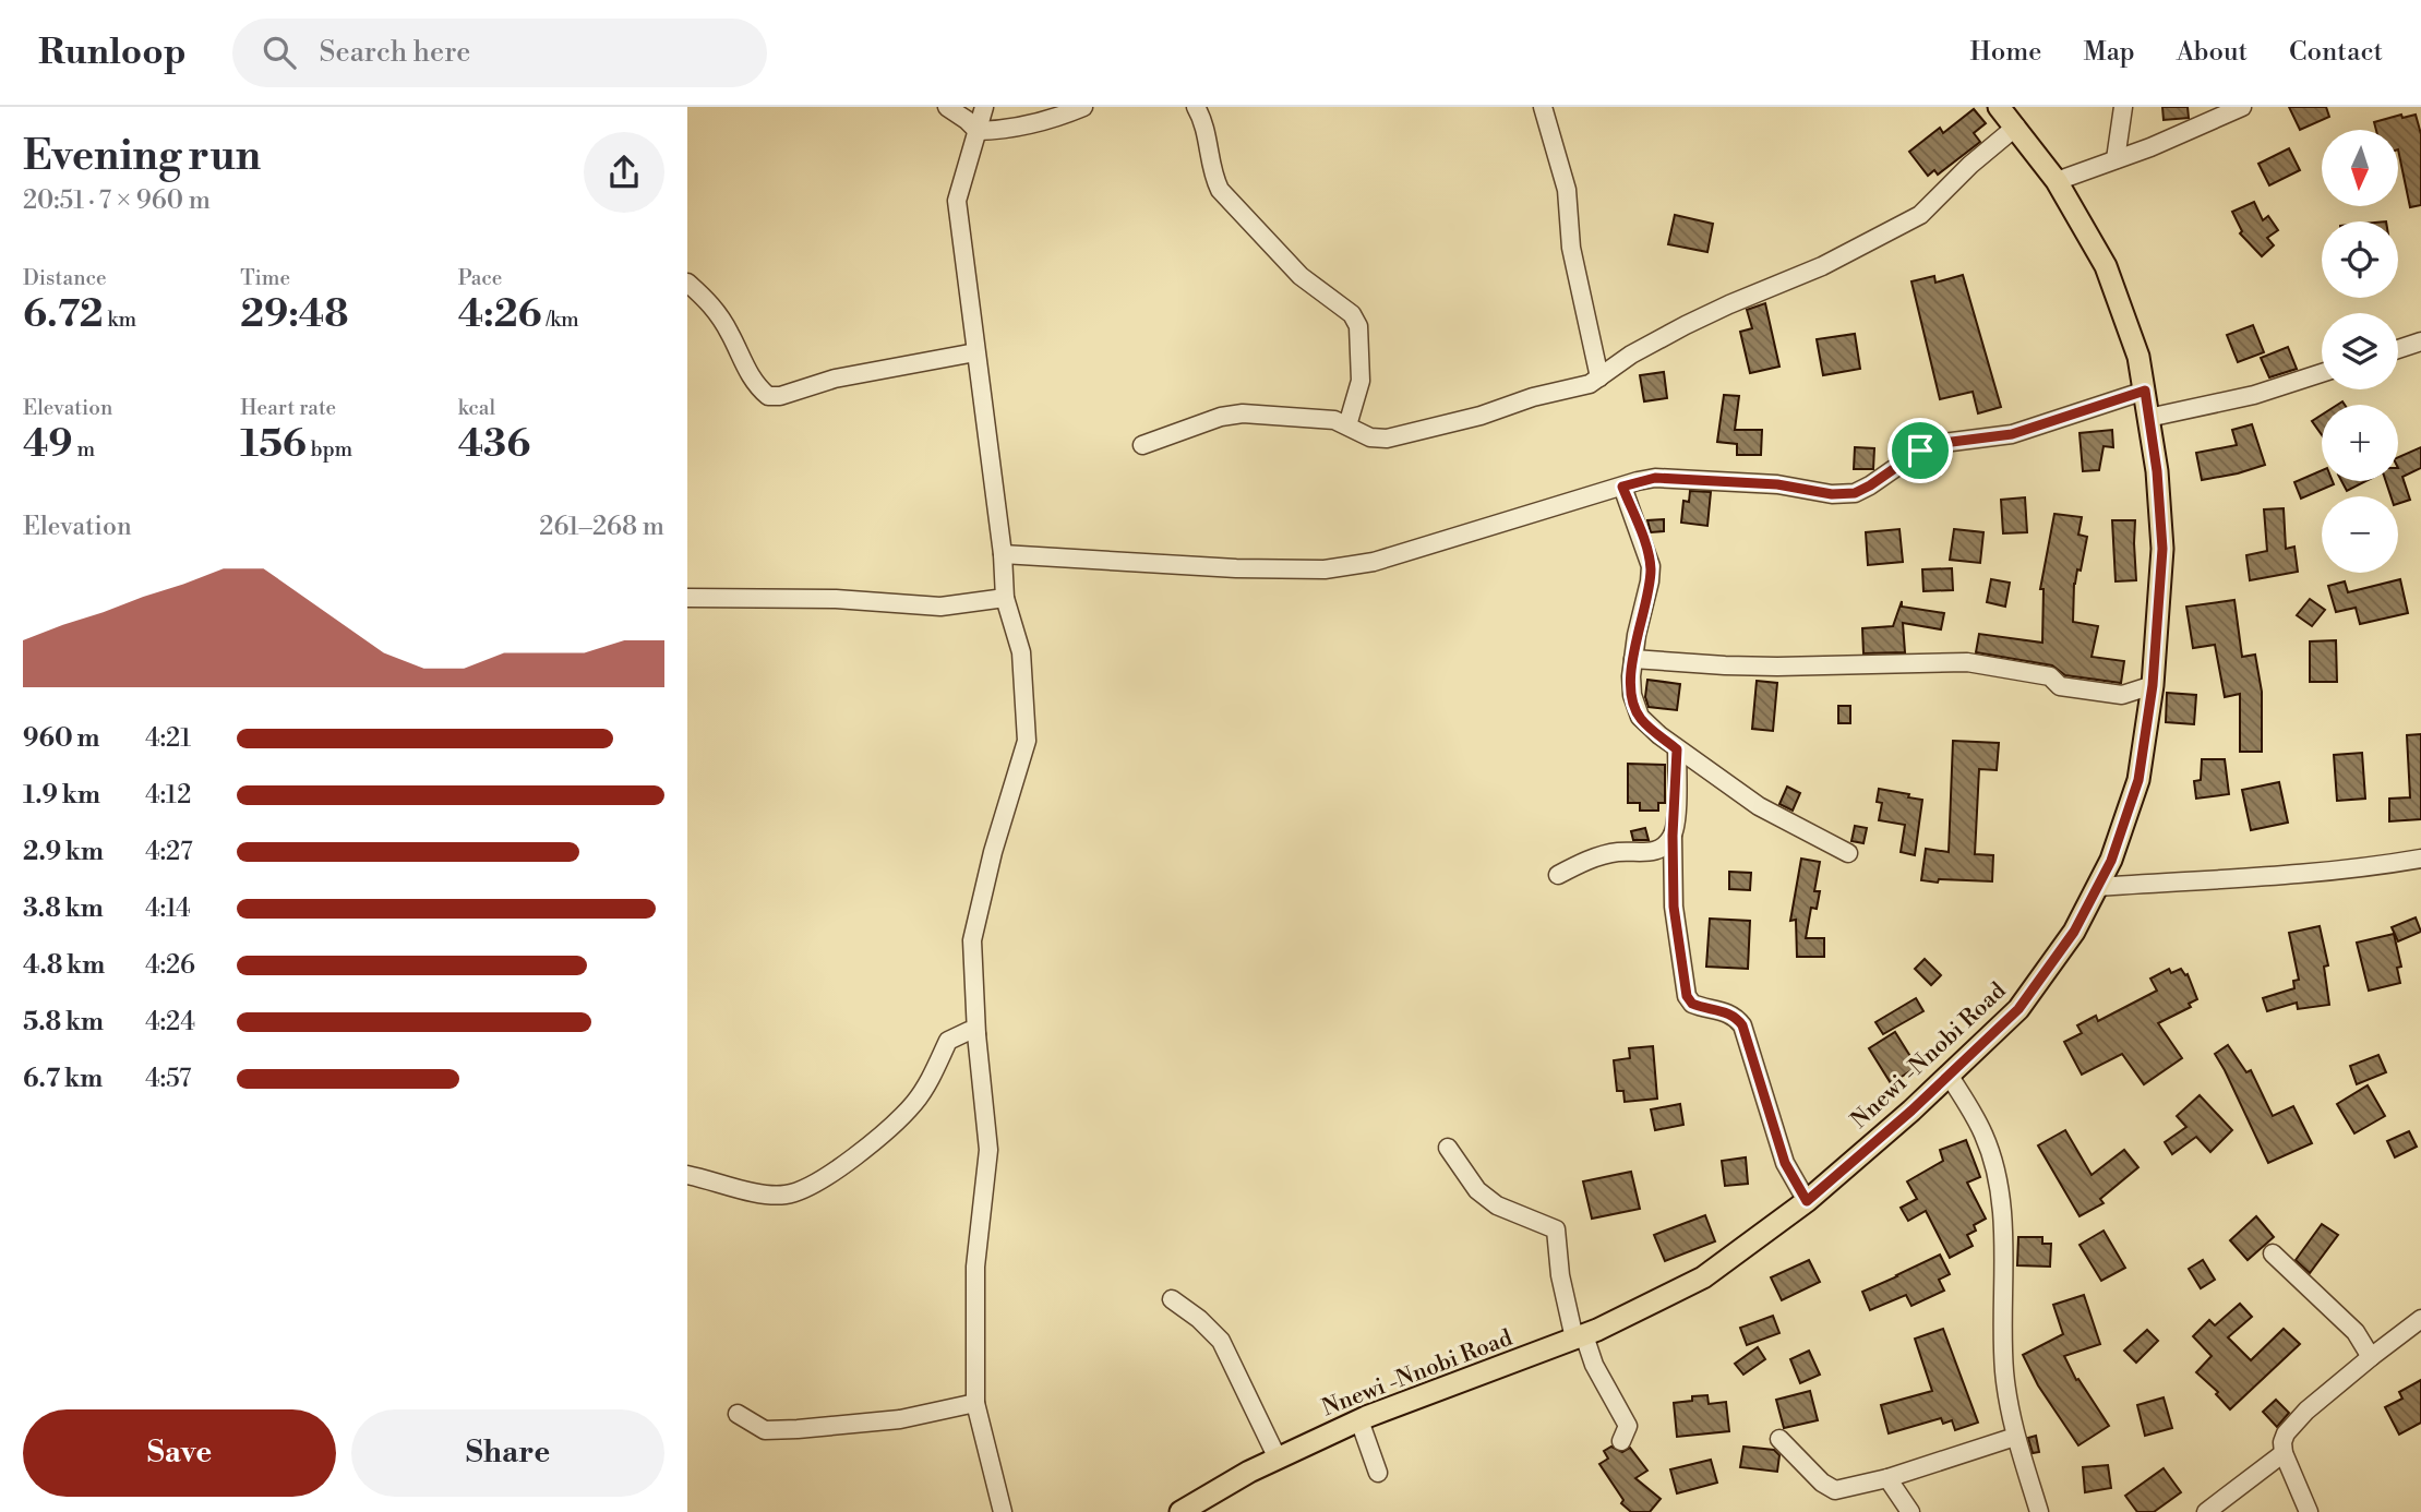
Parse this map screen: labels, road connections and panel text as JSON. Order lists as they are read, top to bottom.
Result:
{
  "streets": {
    "main road": ["Nnewi -Nnobi Road"]
  },
  "north": "bottom",
  "page": {
    "header": "Runloop",
    "search": "Search here",
    "nav": [
      "Home",
      "Map",
      "About",
      "Contact"
    ],
    "heading": ["Evening run", "20:51 · 7 × 960 m"],
    "map_buttons": ["+", "−"],
    "stats": [
      ["Distance", "6.72 km"],
      ["Time", "29:48"],
      ["Pace", "4:26 /km"],
      ["Elevation", "49 m"],
      ["Heart rate", "156 bpm"],
      ["kcal", "436"]
    ],
    "chart": ["Elevation", "261–268 m"],
    "list": [
      {
        "name": "960 m",
        "note": "4:21"
      },
      {
        "name": "1.9 km",
        "note": "4:12"
      },
      {
        "name": "2.9 km",
        "note": "4:27"
      },
      {
        "name": "3.8 km",
        "note": "4:14"
      },
      {
        "name": "4.8 km",
        "note": "4:26"
      },
      {
        "name": "5.8 km",
        "note": "4:24"
      },
      {
        "name": "6.7 km",
        "note": "4:57"
      }
    ],
    "buttons": ["Save", "Share"]
  }
}
